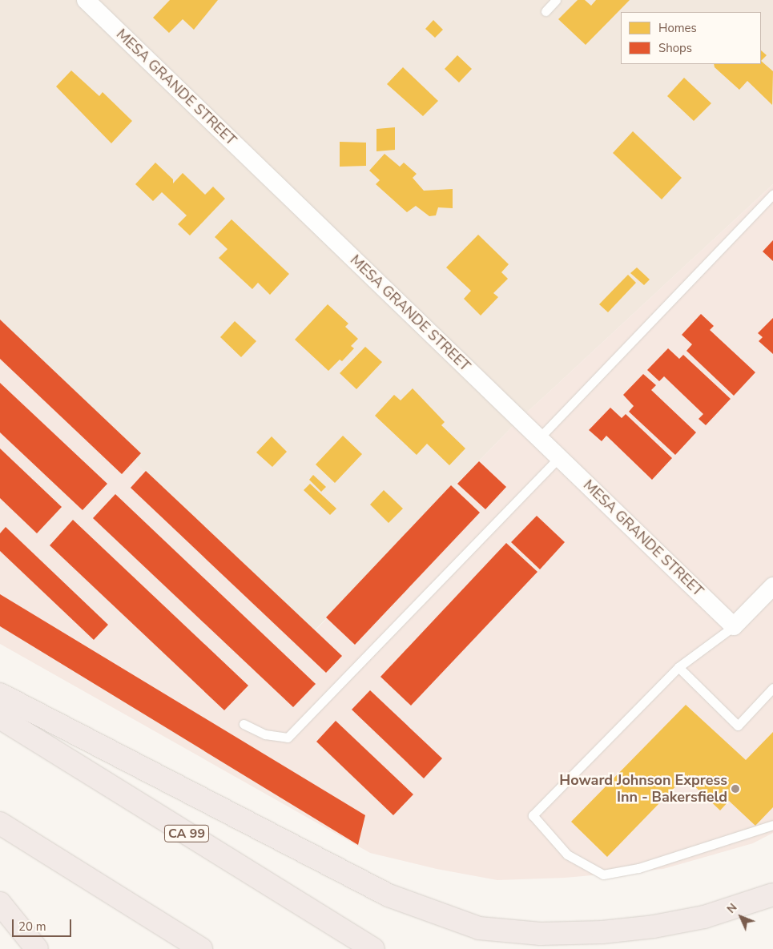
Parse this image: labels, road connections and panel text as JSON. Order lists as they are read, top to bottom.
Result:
{
  "streets": {
    "highway": ["CA 99"],
    "street": ["MESA GRANDE STREET"]
  },
  "places": ["Howard Johnson Express Inn - Bakersfield"],
  "legend": ["Homes", "Shops"],
  "scale_bar": "20 m",
  "north": "top left"
}
